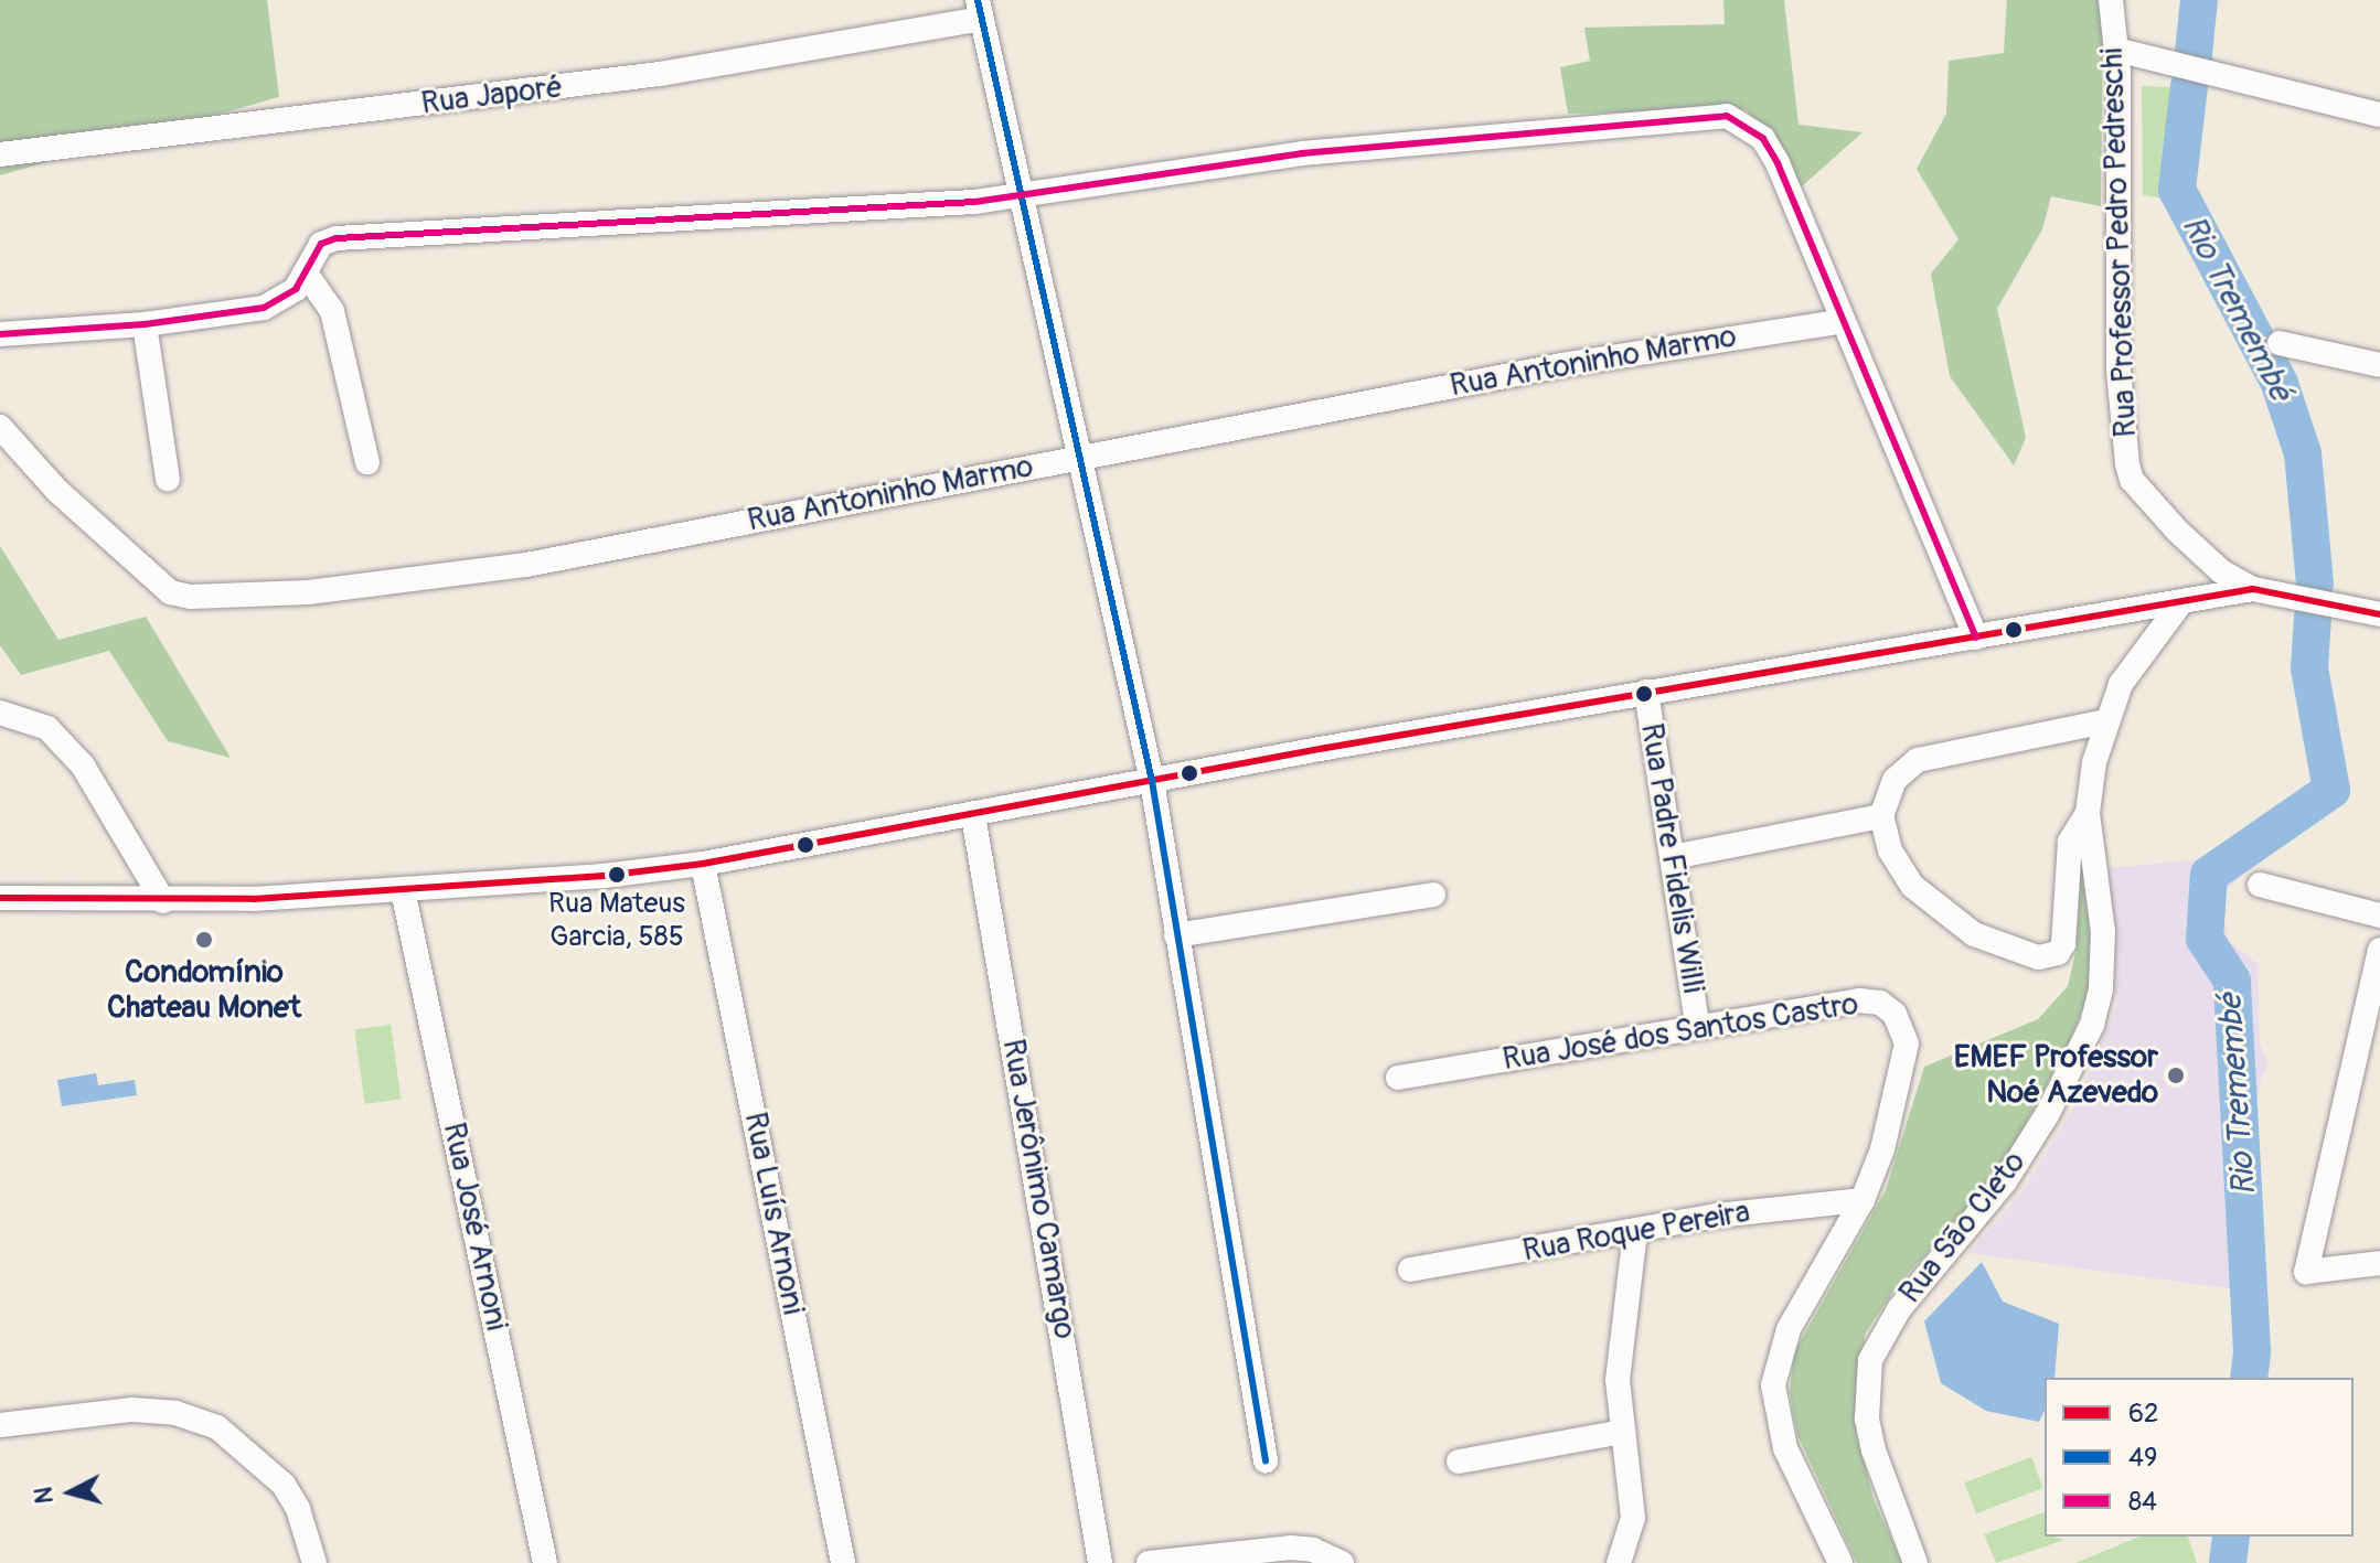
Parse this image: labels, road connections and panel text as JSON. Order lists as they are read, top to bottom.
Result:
{
  "streets": {
    "street": [
      "Rua Japoré",
      "Rua Professor Pedro Pedreschi",
      "Rua Antoninho Marmo",
      "Rua Padre Fidelis Willi",
      "Rua José dos Santos Castro",
      "Rua Jerônimo Camargo",
      "Rua Luís Arnoni",
      "Rua José Arnoni",
      "Rua São Cleto",
      "Rua Roque Pereira"
    ]
  },
  "crossings": [
    ["Rua Padre Fidelis Willi", "Rua José dos Santos Castro"],
    ["Rua José dos Santos Castro", "Rua Roque Pereira"]
  ],
  "water": ["Rio Tremembé"],
  "places": ["Rua Mateus Garcia, 585", "Condomínio Chateau Monet", "EMEF Professor Noé Azevedo"],
  "lines": ["transit line 49", "transit line 84", "transit line 62"],
  "legend": ["62", "49", "84"],
  "north": "left"
}
